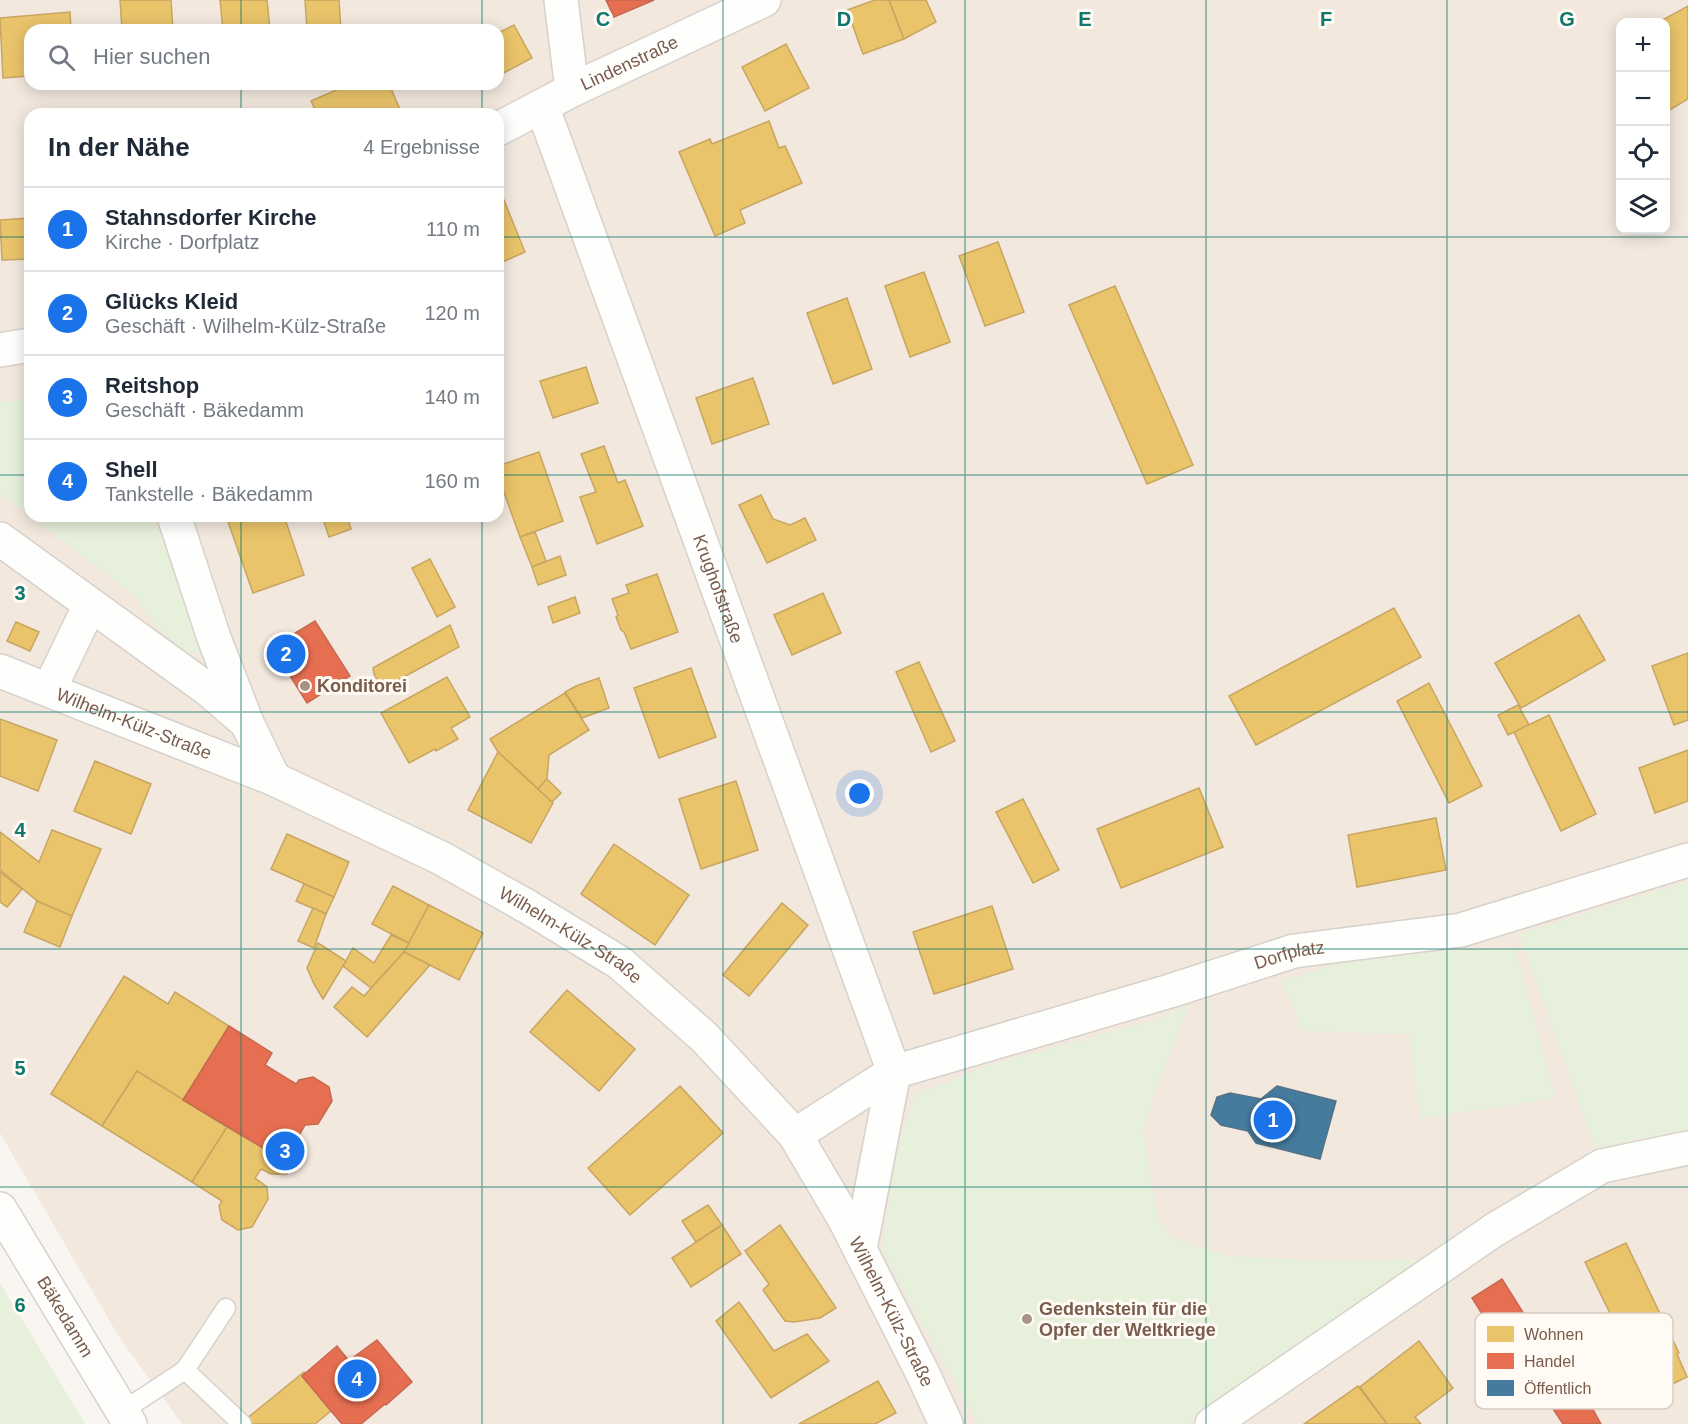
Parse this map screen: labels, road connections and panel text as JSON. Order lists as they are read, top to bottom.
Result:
{
  "streets": {
    "street": [
      "Lindenstraße",
      "Krughofstraße",
      "Wilhelm-Külz-Straße",
      "Dorfplatz",
      "Bäkedamm"
    ]
  },
  "crossings": [
    ["Lindenstraße", "Krughofstraße"],
    ["Krughofstraße", "Dorfplatz"],
    ["Wilhelm-Külz-Straße", "Dorfplatz"]
  ],
  "places": ["Konditorei", "Gedenkstein für die Opfer der Weltkriege"],
  "legend": ["Wohnen", "Handel", "Öffentlich"],
  "page": {
    "map_buttons": ["+", "−"],
    "search": "Hier suchen",
    "heading": ["In der Nähe", "4 Ergebnisse"],
    "list": [
      {
        "mark": "1",
        "name": "Stahnsdorfer Kirche",
        "note": "Kirche · Dorfplatz",
        "value": "110 m"
      },
      {
        "mark": "2",
        "name": "Glücks Kleid",
        "note": "Geschäft · Wilhelm-Külz-Straße",
        "value": "120 m"
      },
      {
        "mark": "3",
        "name": "Reitshop",
        "note": "Geschäft · Bäkedamm",
        "value": "140 m"
      },
      {
        "mark": "4",
        "name": "Shell",
        "note": "Tankstelle · Bäkedamm",
        "value": "160 m"
      }
    ],
    "pins": [
      "2",
      "1",
      "3",
      "4"
    ]
  },
  "grid": {
    "columns": [
      "C",
      "D",
      "E",
      "F",
      "G"
    ],
    "rows": [
      "3",
      "4",
      "5",
      "6"
    ]
  }
}
